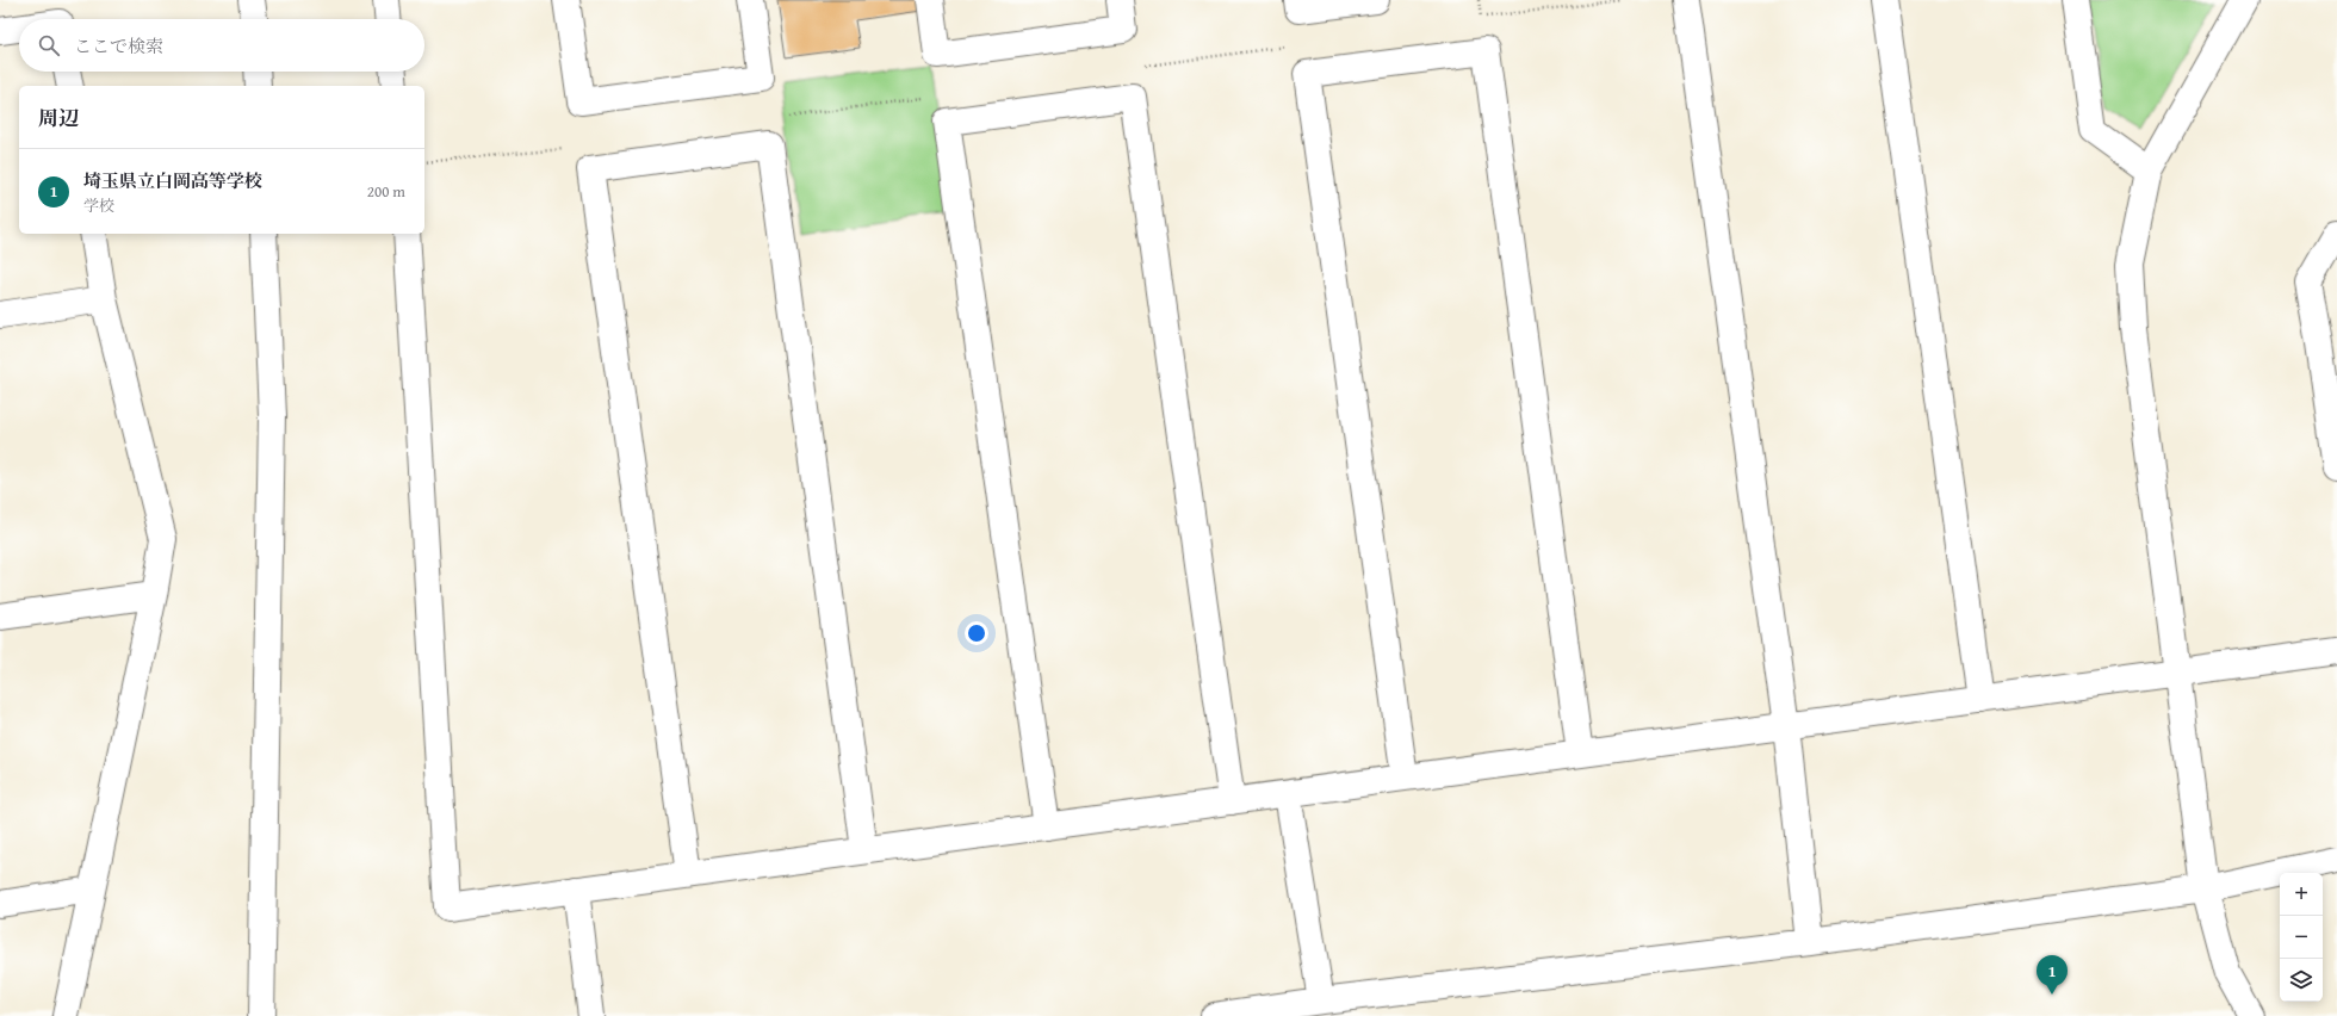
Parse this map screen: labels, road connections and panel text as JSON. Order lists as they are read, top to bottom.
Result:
{
  "page": {
    "search": "ここで検索",
    "heading": "周辺",
    "list": [
      {
        "mark": "1",
        "name": "埼玉県立白岡高等学校",
        "note": "学校",
        "value": "200 m"
      }
    ],
    "map_buttons": ["+", "−"],
    "pins": "1"
  }
}
